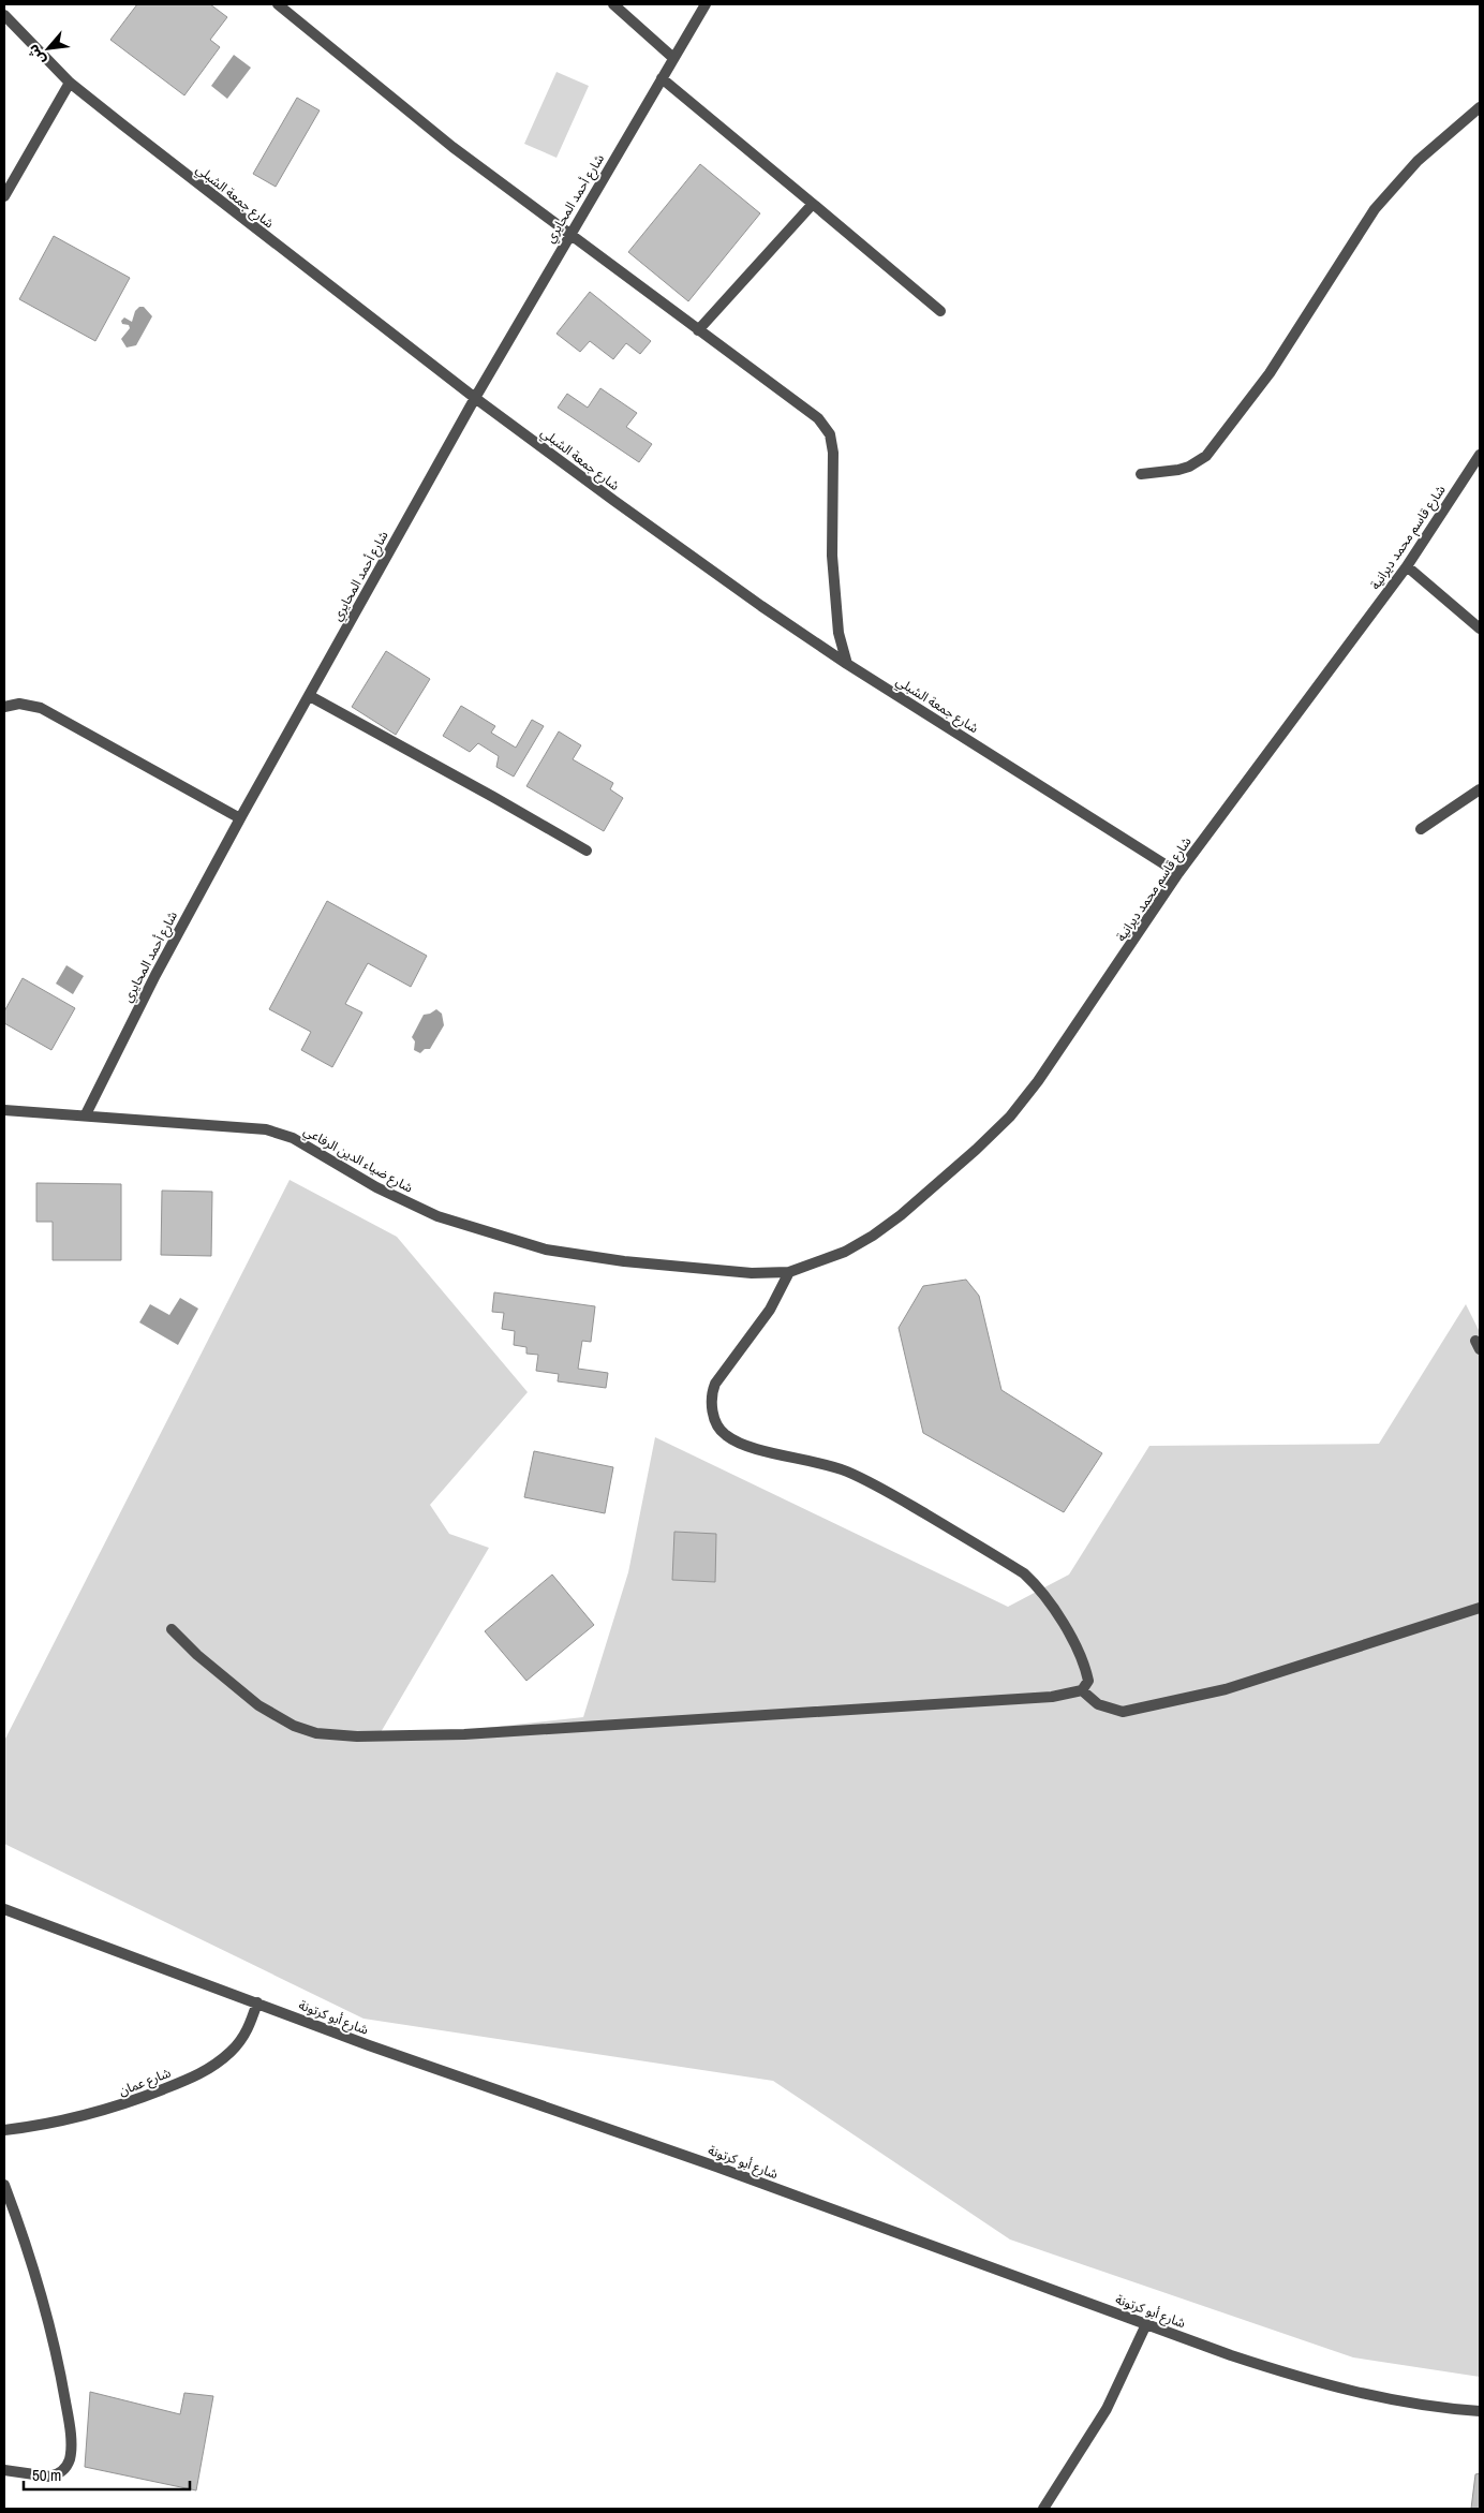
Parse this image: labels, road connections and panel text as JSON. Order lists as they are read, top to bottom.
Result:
{
  "streets": {
    "street": [
      "شارع جمعة الشبلي",
      "شارع أحمد المحايري",
      "شارع قاسم محمد ديرانية",
      "شارع ضياء الدين الرفاعي",
      "شارع أبو كرتونة",
      "شارع عمان"
    ]
  },
  "crossings": [
    ["شارع جمعة الشبلي", "شارع أحمد المحايري"],
    ["شارع جمعة الشبلي", "شارع قاسم محمد ديرانية"],
    ["شارع أحمد المحايري", "شارع ضياء الدين الرفاعي"],
    ["شارع قاسم محمد ديرانية", "شارع ضياء الدين الرفاعي"],
    ["شارع أبو كرتونة", "شارع عمان"]
  ],
  "scale_bar": "50 m",
  "north": "bottom left"
}
